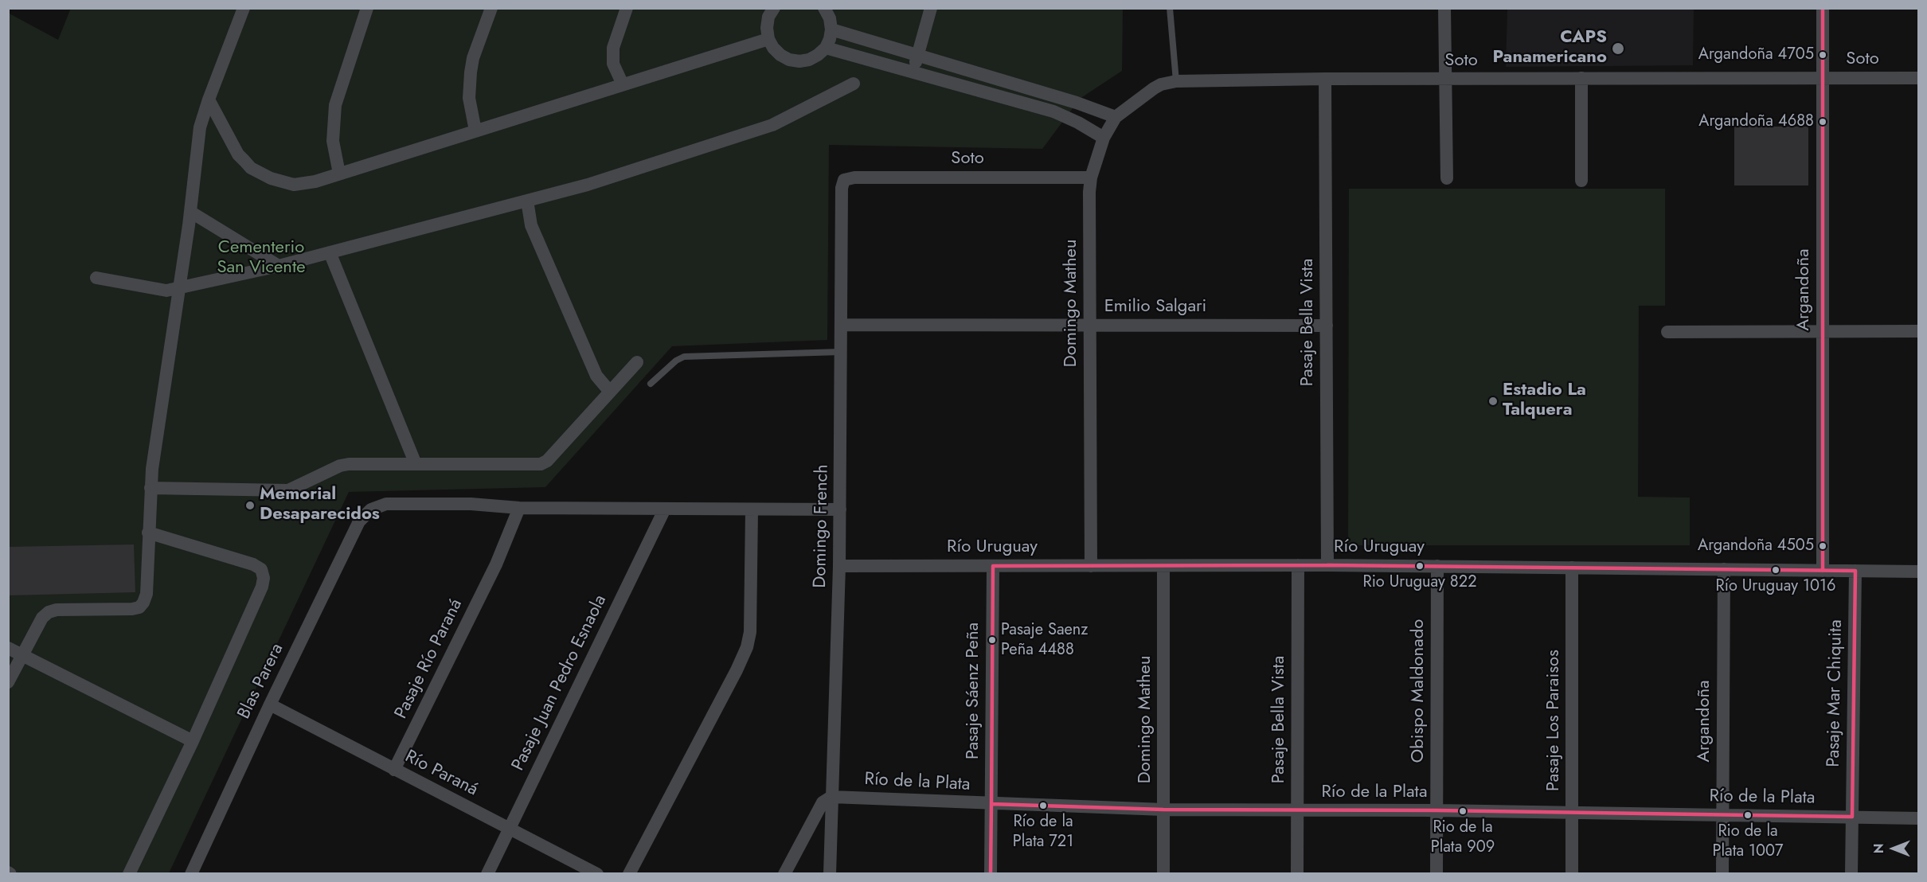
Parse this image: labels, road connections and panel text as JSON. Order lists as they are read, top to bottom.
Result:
{
  "streets": {
    "street": [
      "Soto",
      "Argandoña",
      "Domingo Matheu",
      "Emilio Salgari",
      "Pasaje Bella Vista",
      "Domingo French",
      "Río Uruguay",
      "Pasaje Río Paraná",
      "Blas Parera",
      "Pasaje Juan Pedro Esnaola",
      "Pasaje Sáenz Peña",
      "Obispo Maldonado",
      "Pasaje Mar Chiquita",
      "Pasaje Los Paraisos",
      "Río Paraná",
      "Río de la Plata"
    ]
  },
  "crossings": [
    ["Soto", "Argandoña"],
    ["Soto", "Domingo Matheu"],
    ["Soto", "Pasaje Bella Vista"],
    ["Soto", "Domingo French"],
    ["Argandoña", "Río Uruguay"],
    ["Argandoña", "Río de la Plata"],
    ["Domingo Matheu", "Emilio Salgari"],
    ["Domingo Matheu", "Río Uruguay"],
    ["Domingo Matheu", "Río de la Plata"],
    ["Emilio Salgari", "Pasaje Bella Vista"],
    ["Emilio Salgari", "Domingo French"],
    ["Pasaje Bella Vista", "Río Uruguay"],
    ["Pasaje Bella Vista", "Río de la Plata"],
    ["Domingo French", "Río Uruguay"],
    ["Domingo French", "Río de la Plata"],
    ["Río Uruguay", "Pasaje Sáenz Peña"],
    ["Río Uruguay", "Obispo Maldonado"],
    ["Río Uruguay", "Pasaje Mar Chiquita"],
    ["Río Uruguay", "Pasaje Los Paraisos"],
    ["Pasaje Río Paraná", "Blas Parera"],
    ["Pasaje Río Paraná", "Río Paraná"],
    ["Blas Parera", "Río Paraná"],
    ["Pasaje Juan Pedro Esnaola", "Río Paraná"],
    ["Pasaje Sáenz Peña", "Río de la Plata"],
    ["Obispo Maldonado", "Río de la Plata"],
    ["Pasaje Mar Chiquita", "Río de la Plata"],
    ["Pasaje Los Paraisos", "Río de la Plata"]
  ],
  "parks": ["Cementerio San Vicente"],
  "places": [
    "CAPS Panamericano",
    "Argandoña 4705",
    "Argandoña 4688",
    "Estadio La Talquera",
    "Memorial Desaparecidos",
    "Argandoña 4505",
    "Rio Uruguay 822",
    "Río Uruguay 1016",
    "Pasaje Saenz Peña 4488",
    "Río de la Plata 721",
    "Rio de la Plata 909",
    "Rio de la Plata 1007"
  ],
  "north": "left"
}
